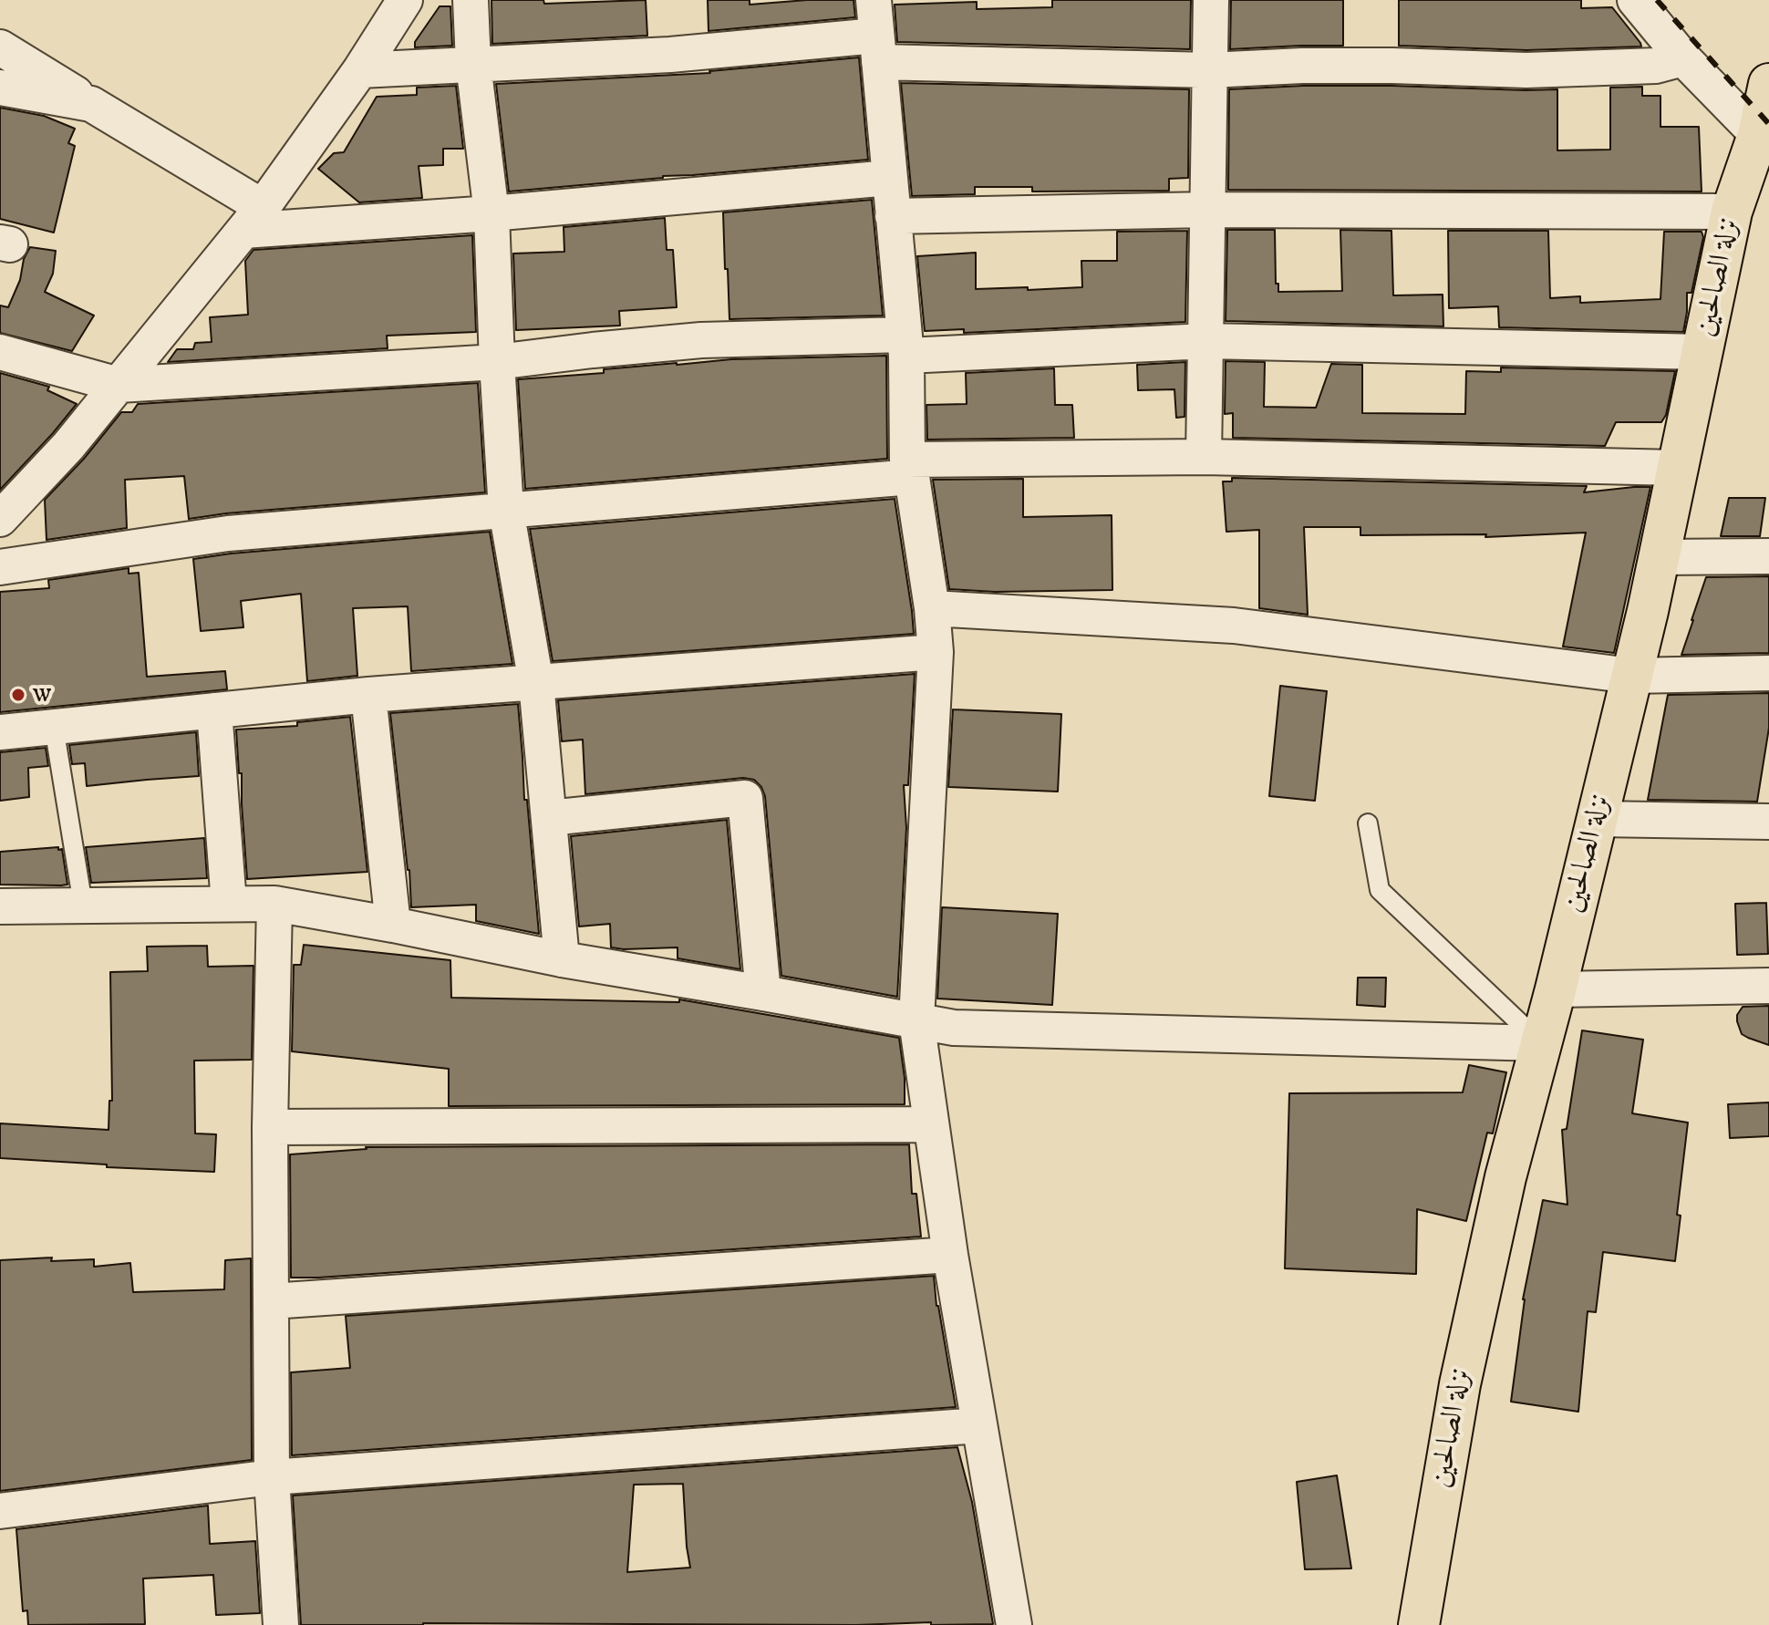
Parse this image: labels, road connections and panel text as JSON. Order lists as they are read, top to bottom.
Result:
{
  "streets": {
    "main road": ["نزلة الصالحين"]
  },
  "places": ["w"]
}
